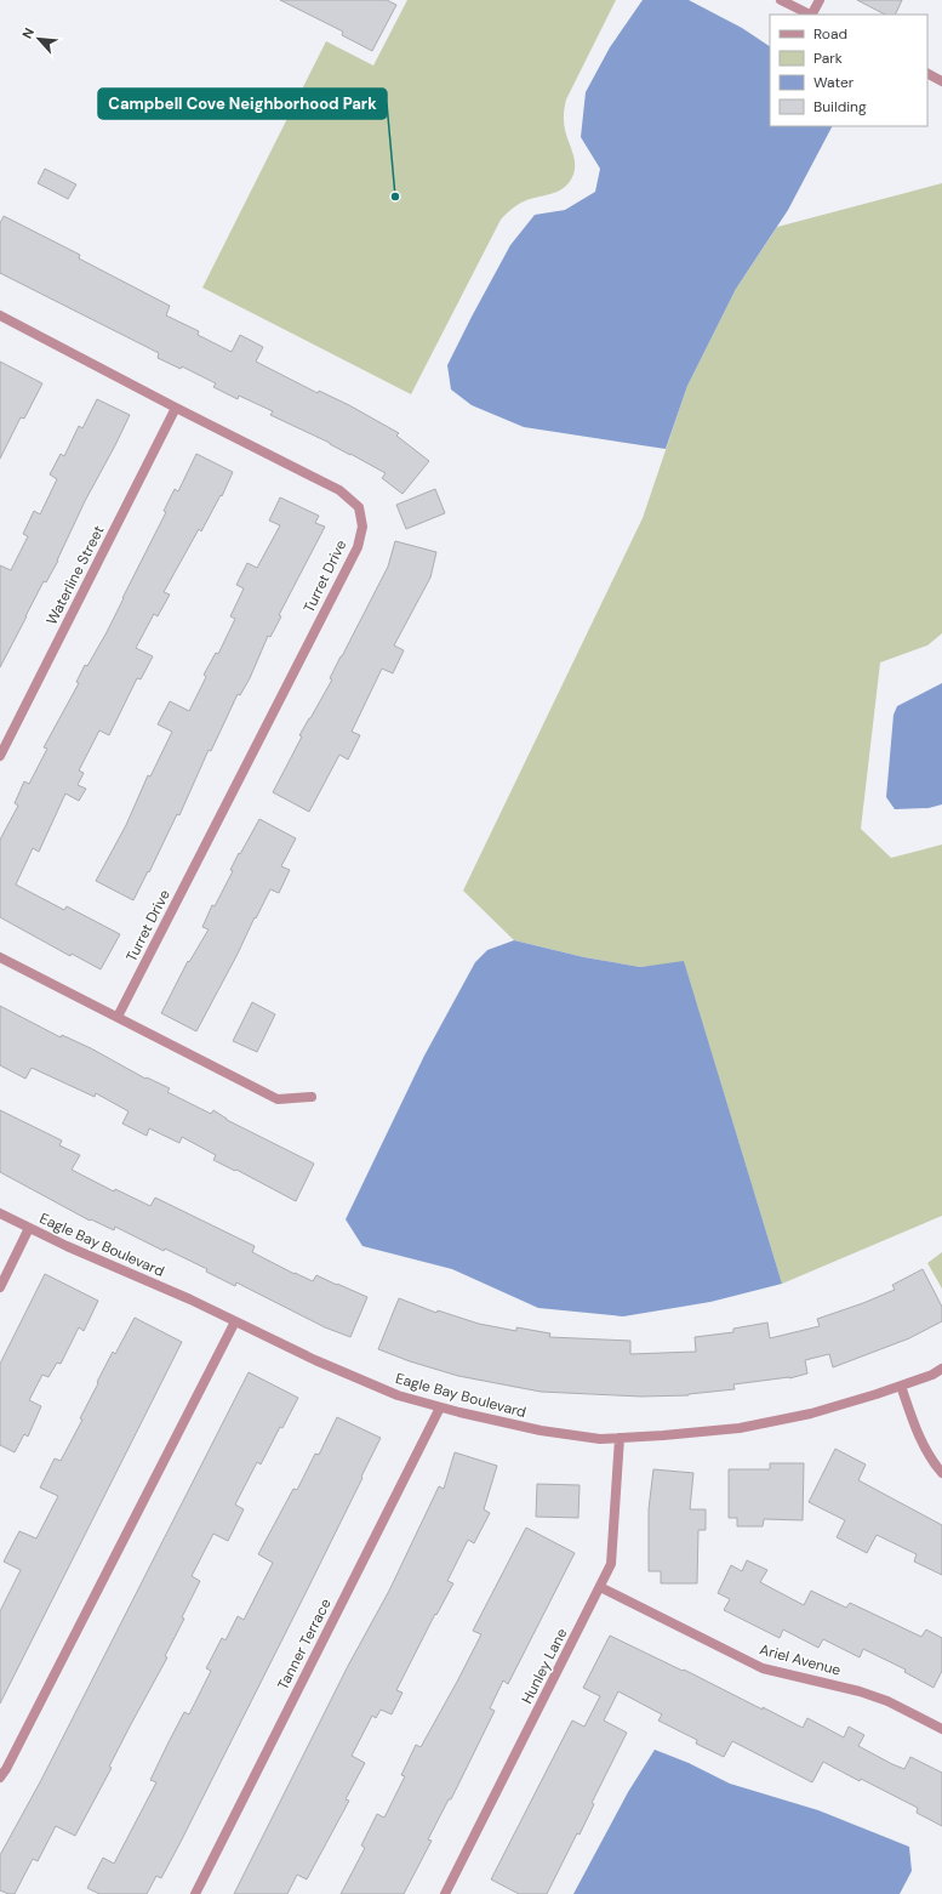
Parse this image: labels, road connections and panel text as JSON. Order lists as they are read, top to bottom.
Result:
{
  "streets": {
    "street": [
      "Waterline Street",
      "Turret Drive",
      "Eagle Bay Boulevard",
      "Tanner Terrace",
      "Ariel Avenue",
      "Hunley Lane"
    ]
  },
  "crossings": [
    ["Waterline Street", "Turret Drive"],
    ["Eagle Bay Boulevard", "Tanner Terrace"],
    ["Eagle Bay Boulevard", "Hunley Lane"],
    ["Ariel Avenue", "Hunley Lane"]
  ],
  "places": ["Campbell Cove Neighborhood Park"],
  "legend": [
    "Road",
    "Park",
    "Water",
    "Building"
  ],
  "north": "top left"
}
